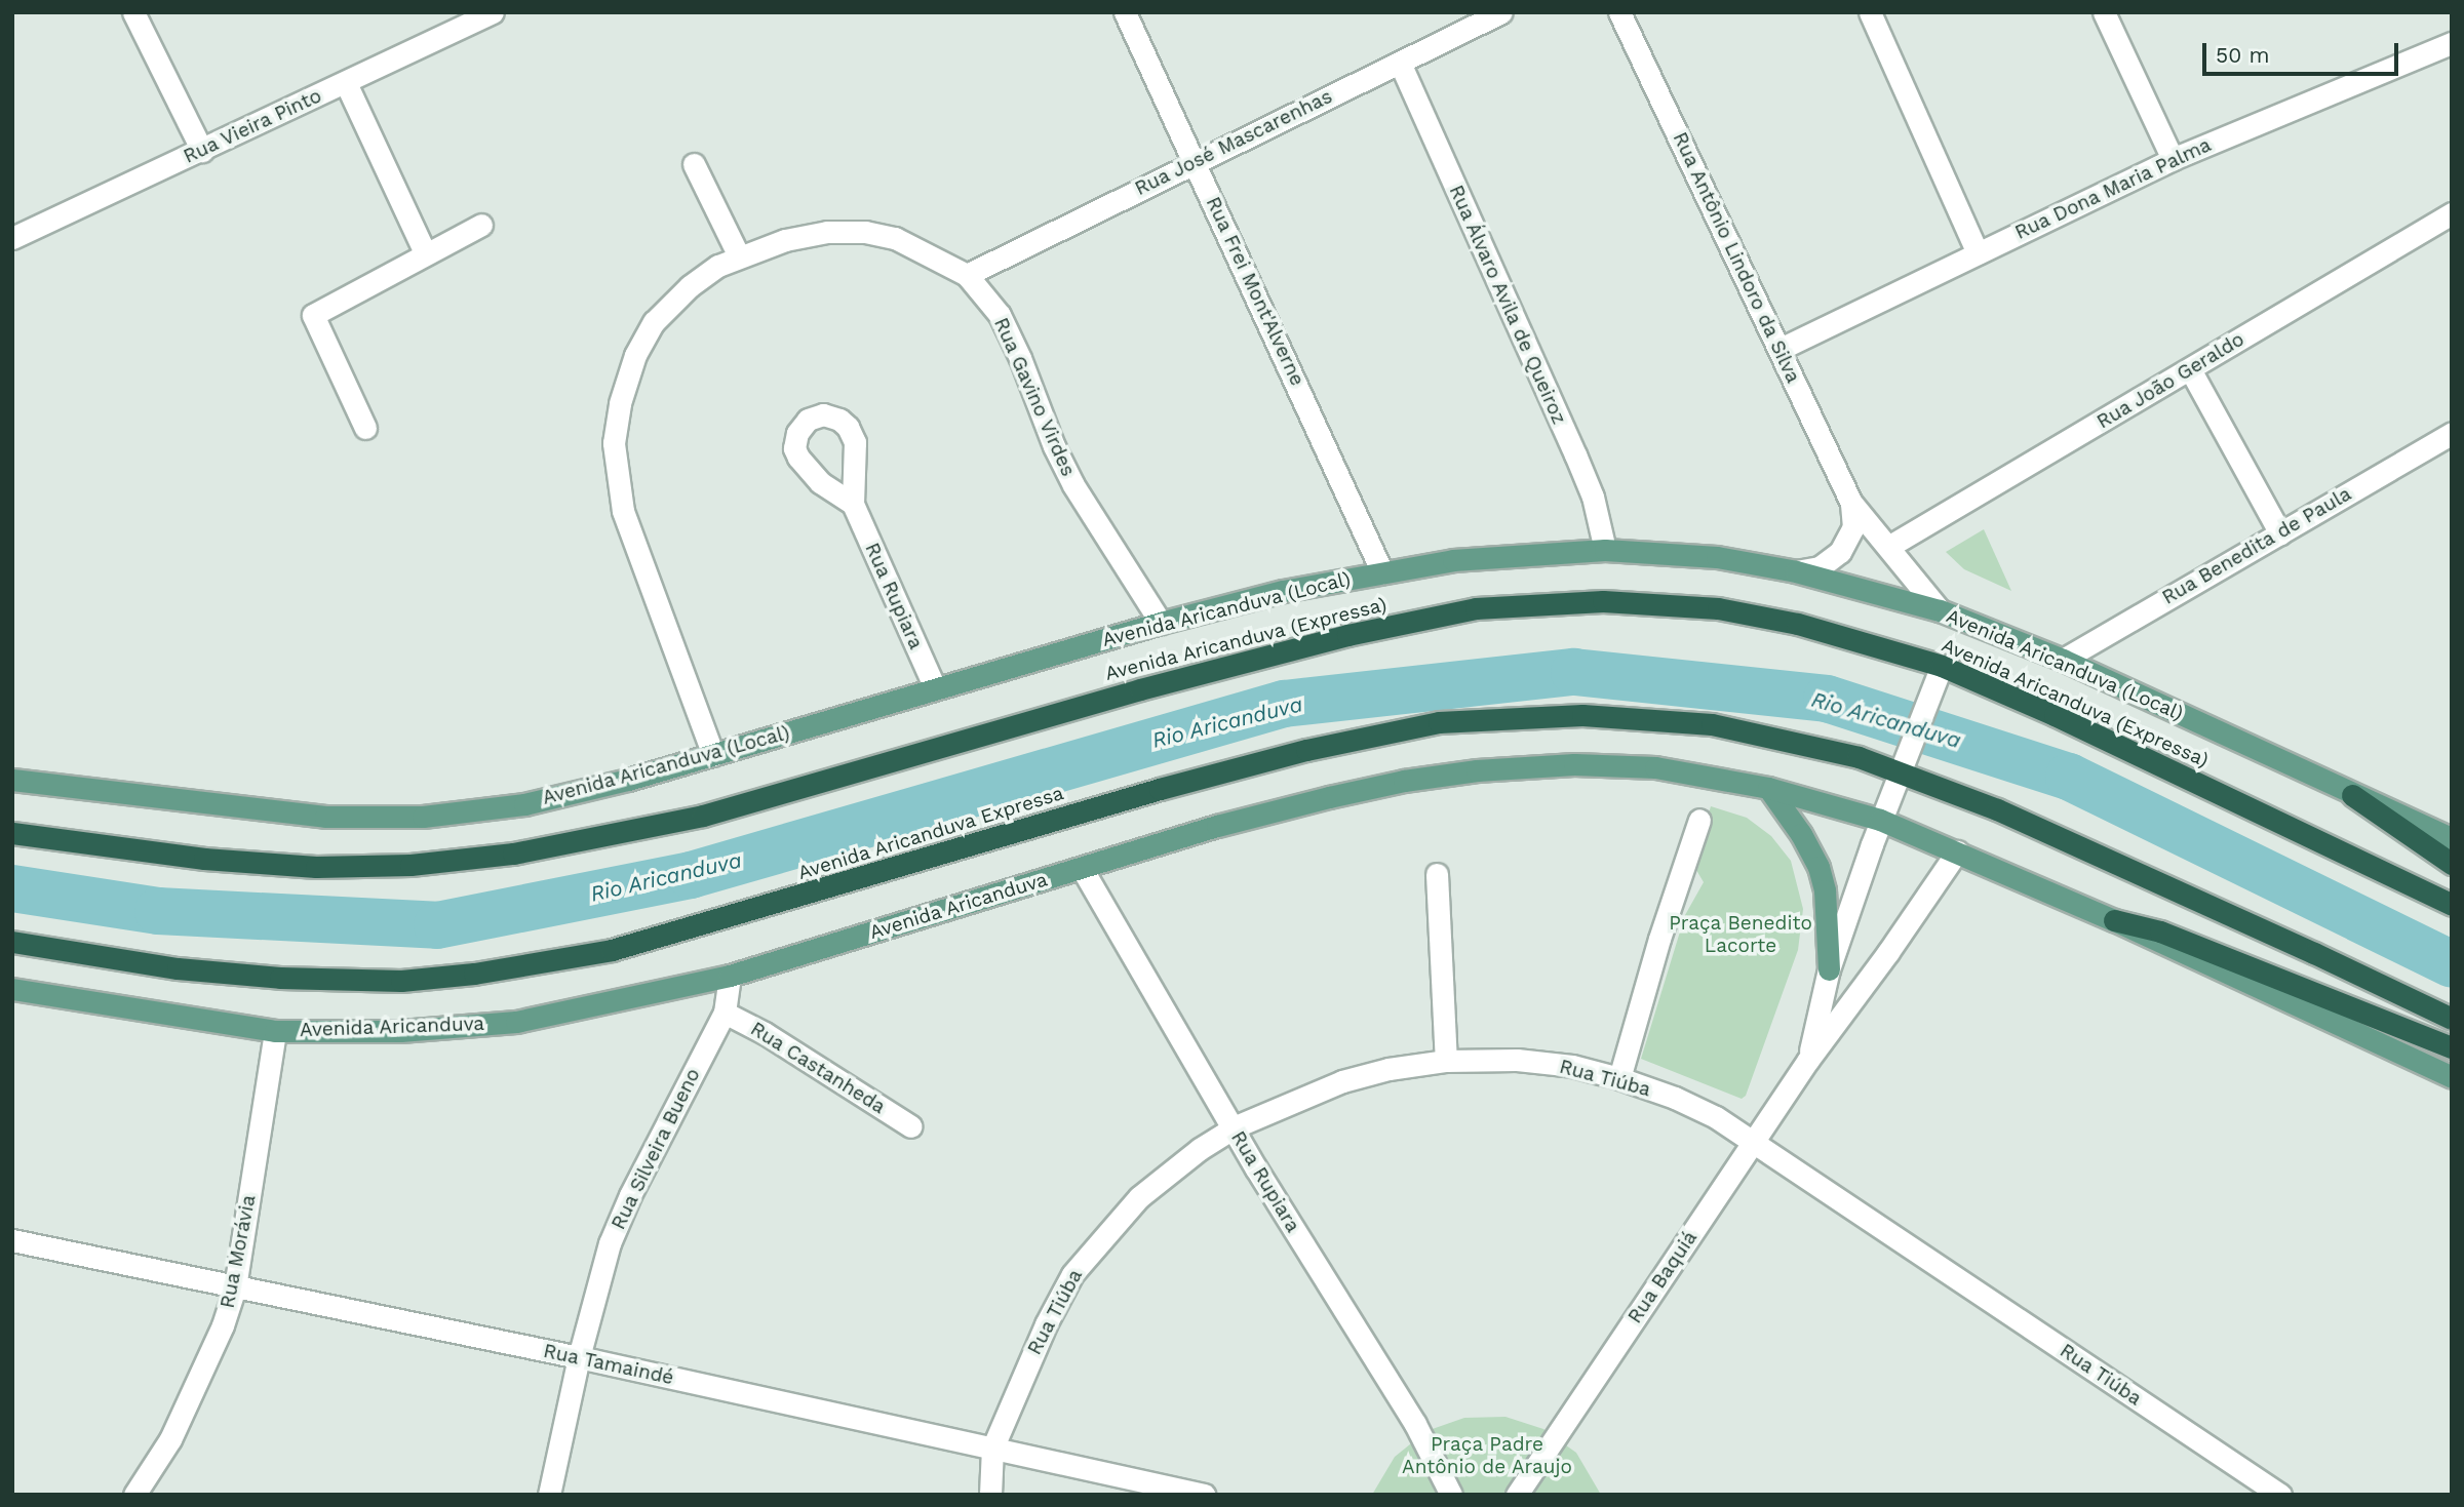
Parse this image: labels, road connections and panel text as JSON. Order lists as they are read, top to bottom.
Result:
{
  "streets": {
    "highway": ["Avenida Aricanduva (Expressa)", "Avenida Aricanduva Expressa"],
    "main road": ["Avenida Aricanduva (Local)", "Avenida Aricanduva"],
    "street": [
      "Rua Vieira Pinto",
      "Rua José Mascarenhas",
      "Rua Dona Maria Palma",
      "Rua Antônio Lindoro da Silva",
      "Rua Frei Mont'Alverne",
      "Rua Álvaro Avila de Queiroz",
      "Rua João Geraldo",
      "Rua Gavino Virdes",
      "Rua Benedita de Paula",
      "Rua Rupiara",
      "Rua Castanheda",
      "Rua Tiúba",
      "Rua Silveira Bueno",
      "Rua Morávia",
      "Rua Baquiá",
      "Rua Tamaindé"
    ]
  },
  "crossings": [
    ["Rua José Mascarenhas", "Rua Frei Mont'Alverne"],
    ["Rua José Mascarenhas", "Rua Álvaro Avila de Queiroz"],
    ["Rua José Mascarenhas", "Rua Gavino Virdes"],
    ["Rua Dona Maria Palma", "Rua Antônio Lindoro da Silva"],
    ["Rua Antônio Lindoro da Silva", "Rua João Geraldo"],
    ["Rua Antônio Lindoro da Silva", "Avenida Aricanduva (Local)"],
    ["Rua Frei Mont'Alverne", "Avenida Aricanduva (Local)"],
    ["Rua Álvaro Avila de Queiroz", "Avenida Aricanduva (Local)"],
    ["Rua Gavino Virdes", "Avenida Aricanduva (Local)"],
    ["Rua Benedita de Paula", "Avenida Aricanduva (Local)"],
    ["Rua Rupiara", "Avenida Aricanduva (Local)"],
    ["Rua Rupiara", "Avenida Aricanduva"],
    ["Rua Rupiara", "Rua Tiúba"],
    ["Avenida Aricanduva (Expressa)", "Rua Baquiá"],
    ["Avenida Aricanduva Expressa", "Rua Baquiá"],
    ["Avenida Aricanduva", "Rua Silveira Bueno"],
    ["Avenida Aricanduva", "Rua Morávia"],
    ["Avenida Aricanduva", "Rua Baquiá"],
    ["Rua Castanheda", "Rua Silveira Bueno"],
    ["Rua Tiúba", "Rua Baquiá"],
    ["Rua Tiúba", "Rua Tamaindé"],
    ["Rua Silveira Bueno", "Rua Tamaindé"],
    ["Rua Morávia", "Rua Tamaindé"]
  ],
  "water": ["Rio Aricanduva"],
  "parks": ["Praça Benedito Lacorte", "Praça Padre Antônio de Araujo"],
  "scale_bar": "50 m"
}
